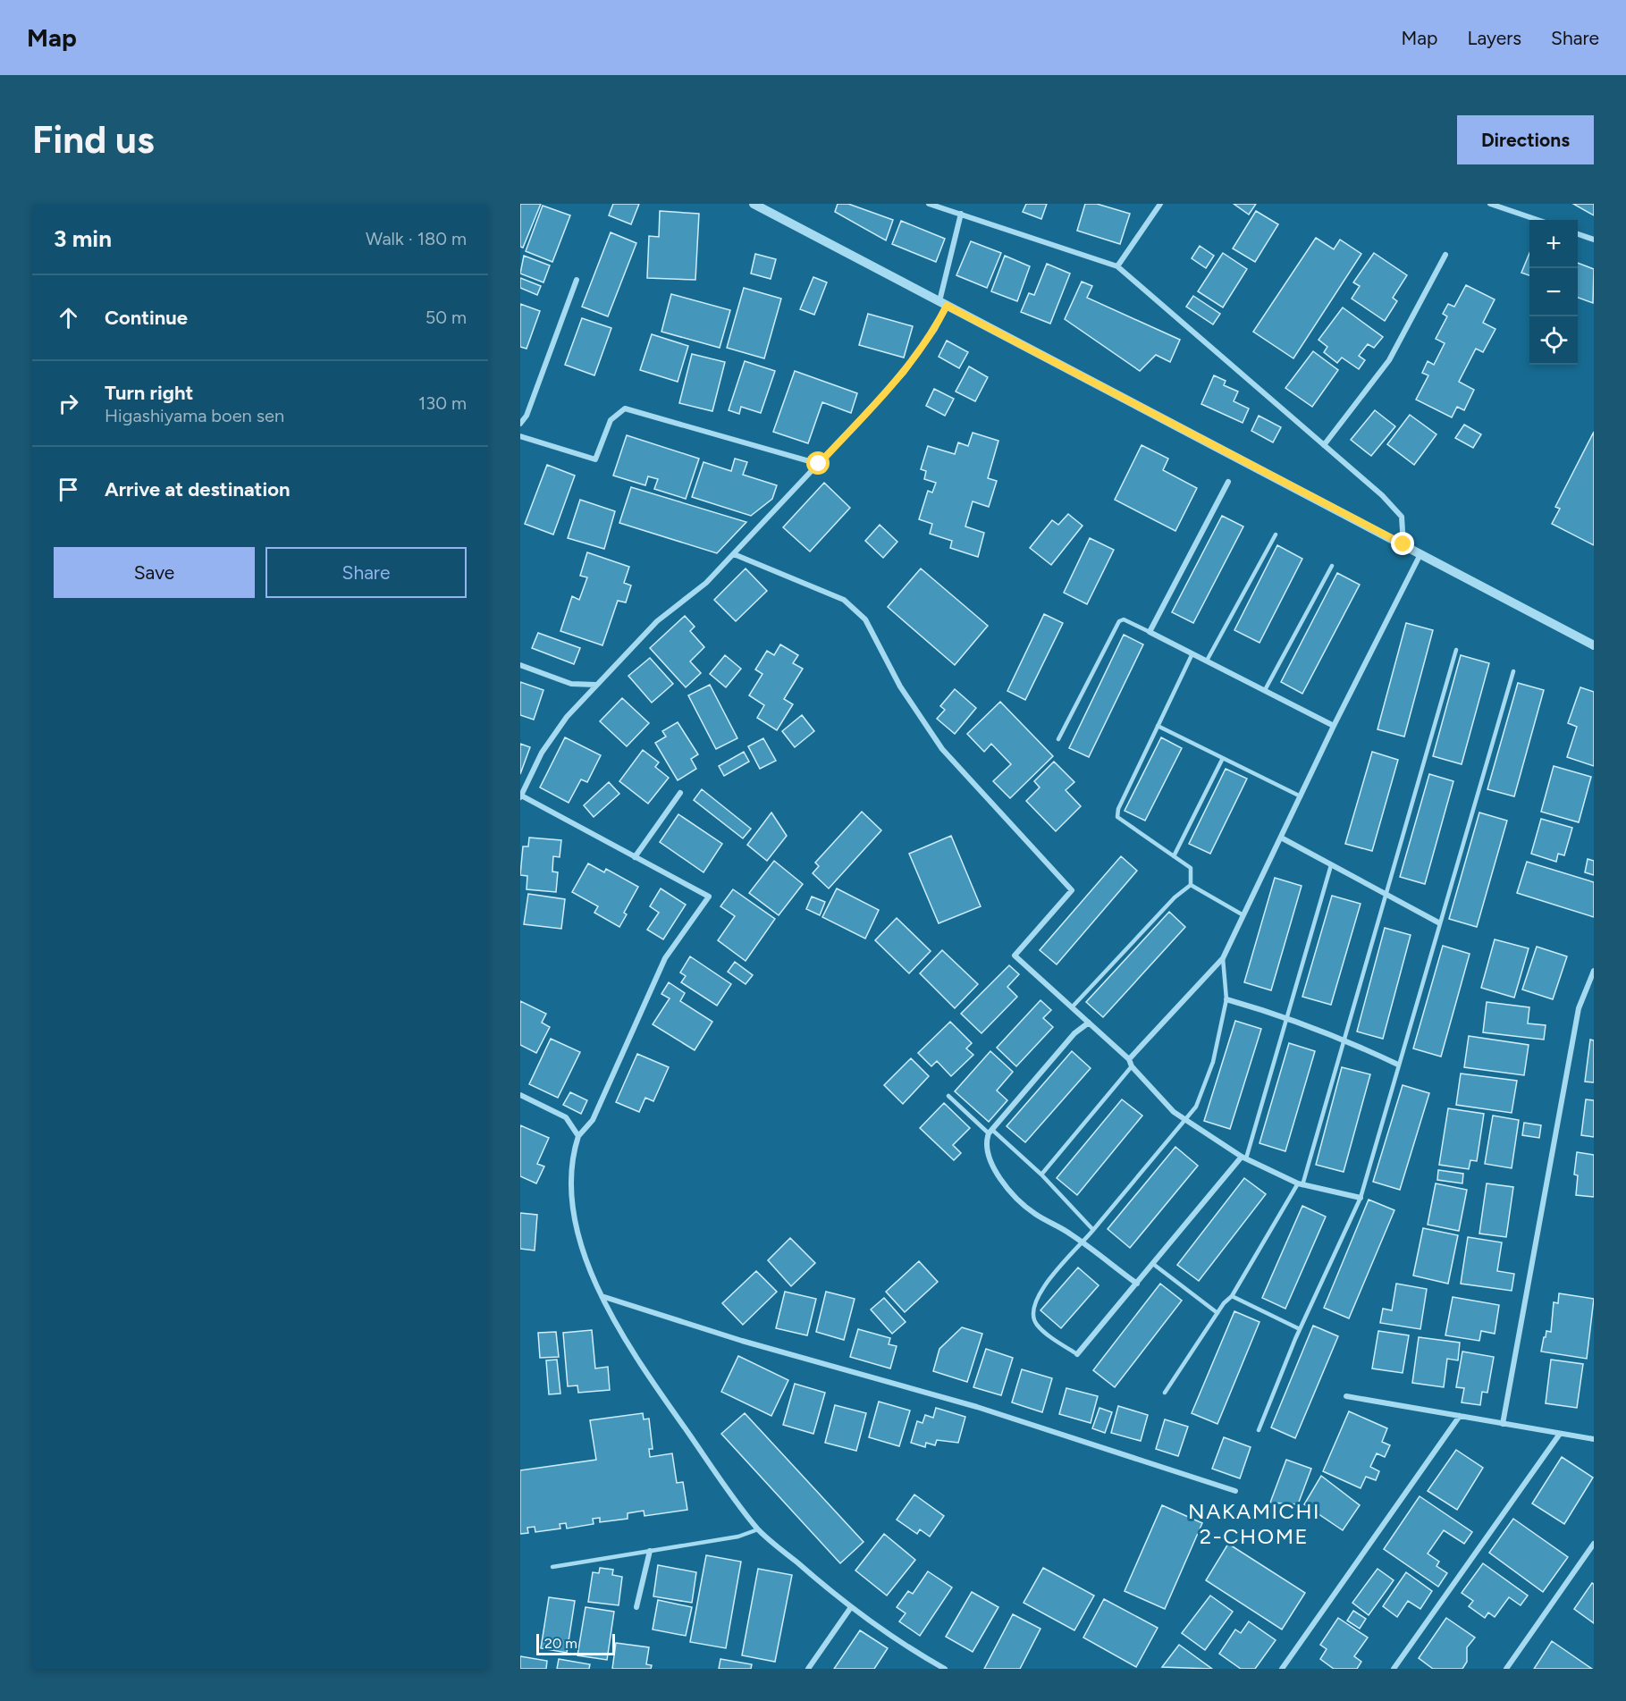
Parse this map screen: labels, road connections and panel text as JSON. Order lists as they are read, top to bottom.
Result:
{
  "districts": ["NAKAMICHI 2-CHOME"],
  "scale_bar": "20 m",
  "page": {
    "header": "Map",
    "nav": ["Map", "Layers", "Share"],
    "buttons": [
      "Directions",
      ["Save", "Share"]
    ],
    "title": "Find us",
    "heading": ["3 min", "Walk · 180 m"],
    "map_buttons": ["+", "−"],
    "list": [
      ["Continue", "50 m"],
      ["Turn right", "Higashiyama boen sen", "130 m"],
      "Arrive at destination"
    ],
    "scale": "20 m"
  }
}
